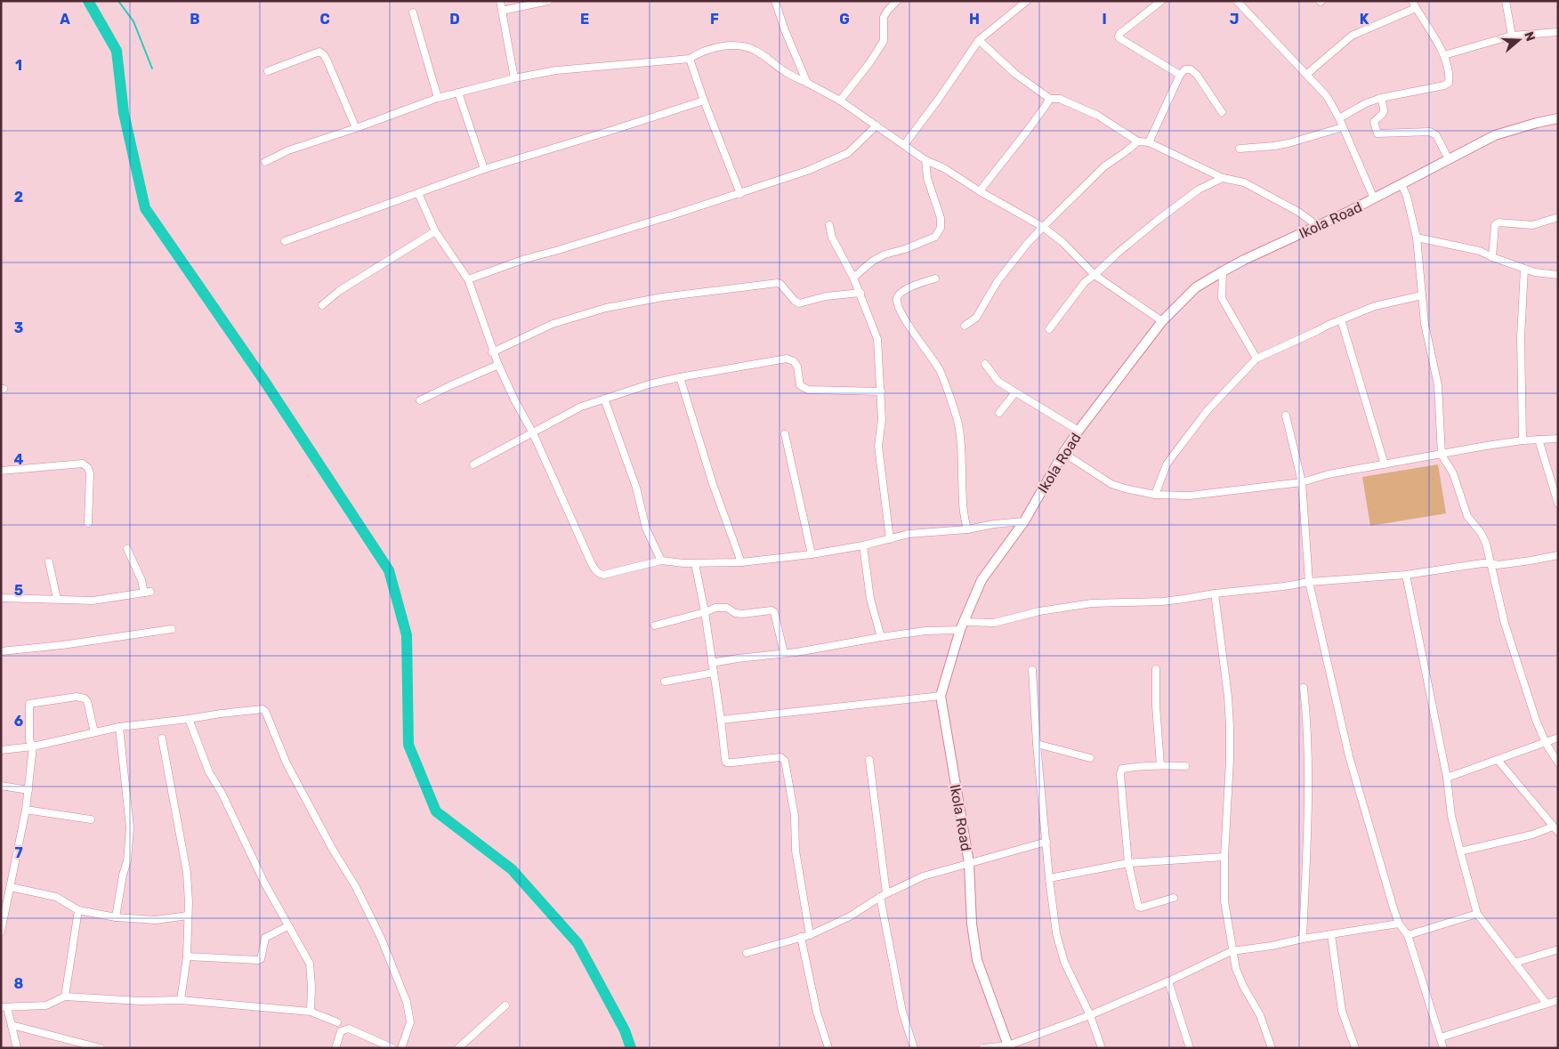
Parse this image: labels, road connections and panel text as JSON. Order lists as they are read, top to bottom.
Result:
{
  "streets": {
    "street": ["Ikola Road"]
  },
  "north": "right",
  "grid": {
    "columns": [
      "A",
      "B",
      "C",
      "D",
      "E",
      "F",
      "G",
      "H",
      "I",
      "J",
      "K"
    ],
    "rows": [
      "1",
      "2",
      "3",
      "4",
      "5",
      "6",
      "7",
      "8"
    ]
  }
}
